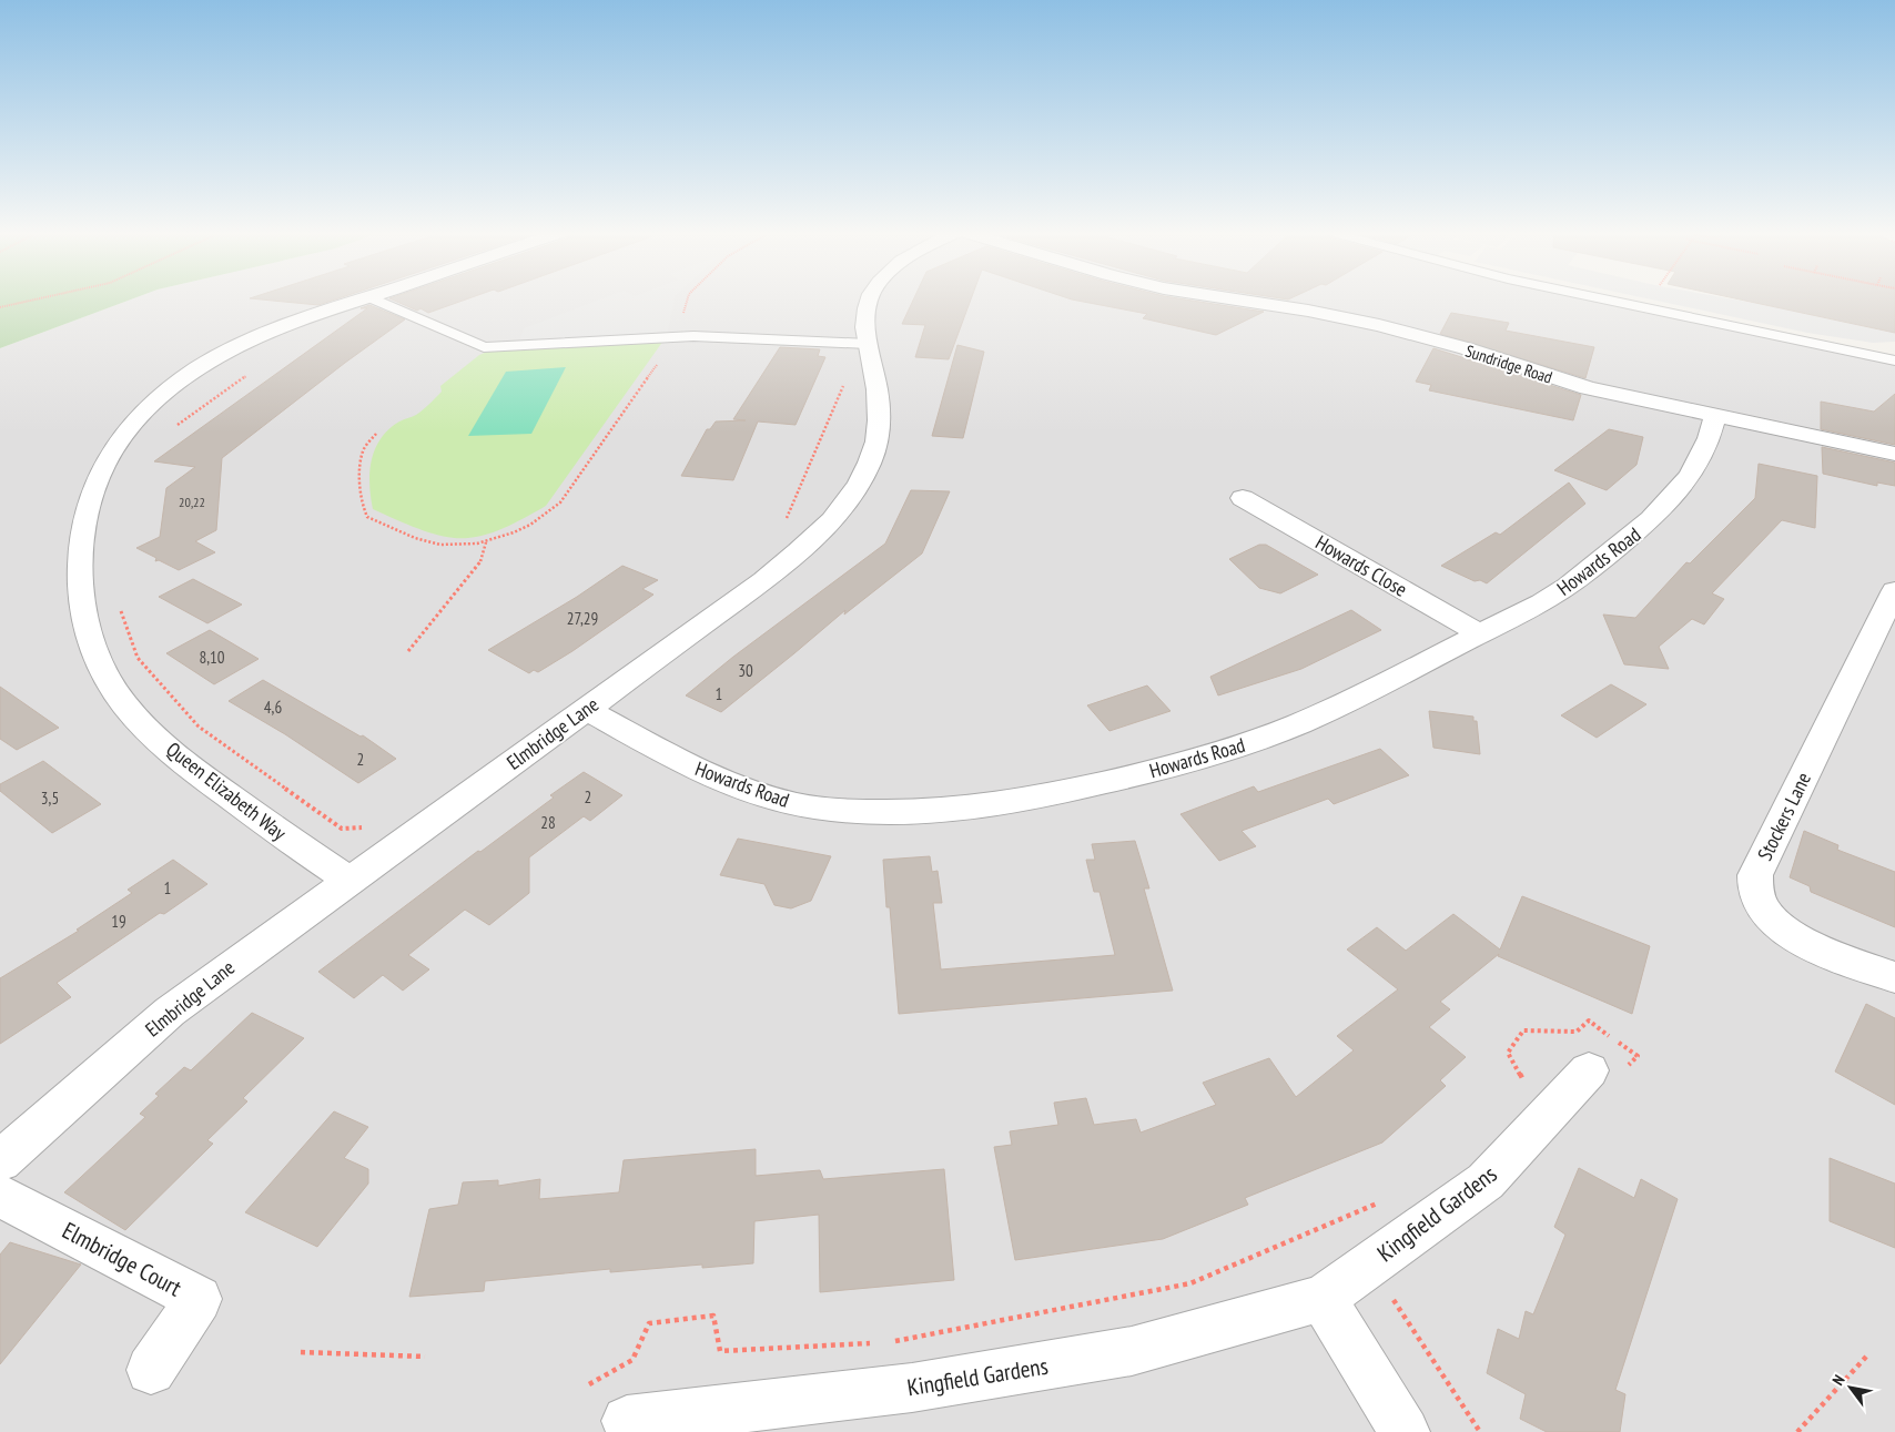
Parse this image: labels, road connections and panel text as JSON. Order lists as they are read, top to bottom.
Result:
{
  "streets": {
    "street": [
      "Sundridge Road",
      "Howards Road",
      "Howards Close",
      "Elmbridge Lane",
      "Queen Elizabeth Way",
      "Stockers Lane",
      "Kingfield Gardens",
      "Elmbridge Court"
    ]
  },
  "crossings": [
    ["Sundridge Road", "Howards Road"],
    ["Howards Road", "Howards Close"],
    ["Howards Road", "Elmbridge Lane"],
    ["Elmbridge Lane", "Queen Elizabeth Way"]
  ],
  "house_numbers": [
    "20,22",
    "27,29",
    "8,10",
    "30",
    "1",
    "4,6",
    "2",
    "2",
    "3,5",
    "28",
    "1",
    "19"
  ],
  "north": "top left"
}
